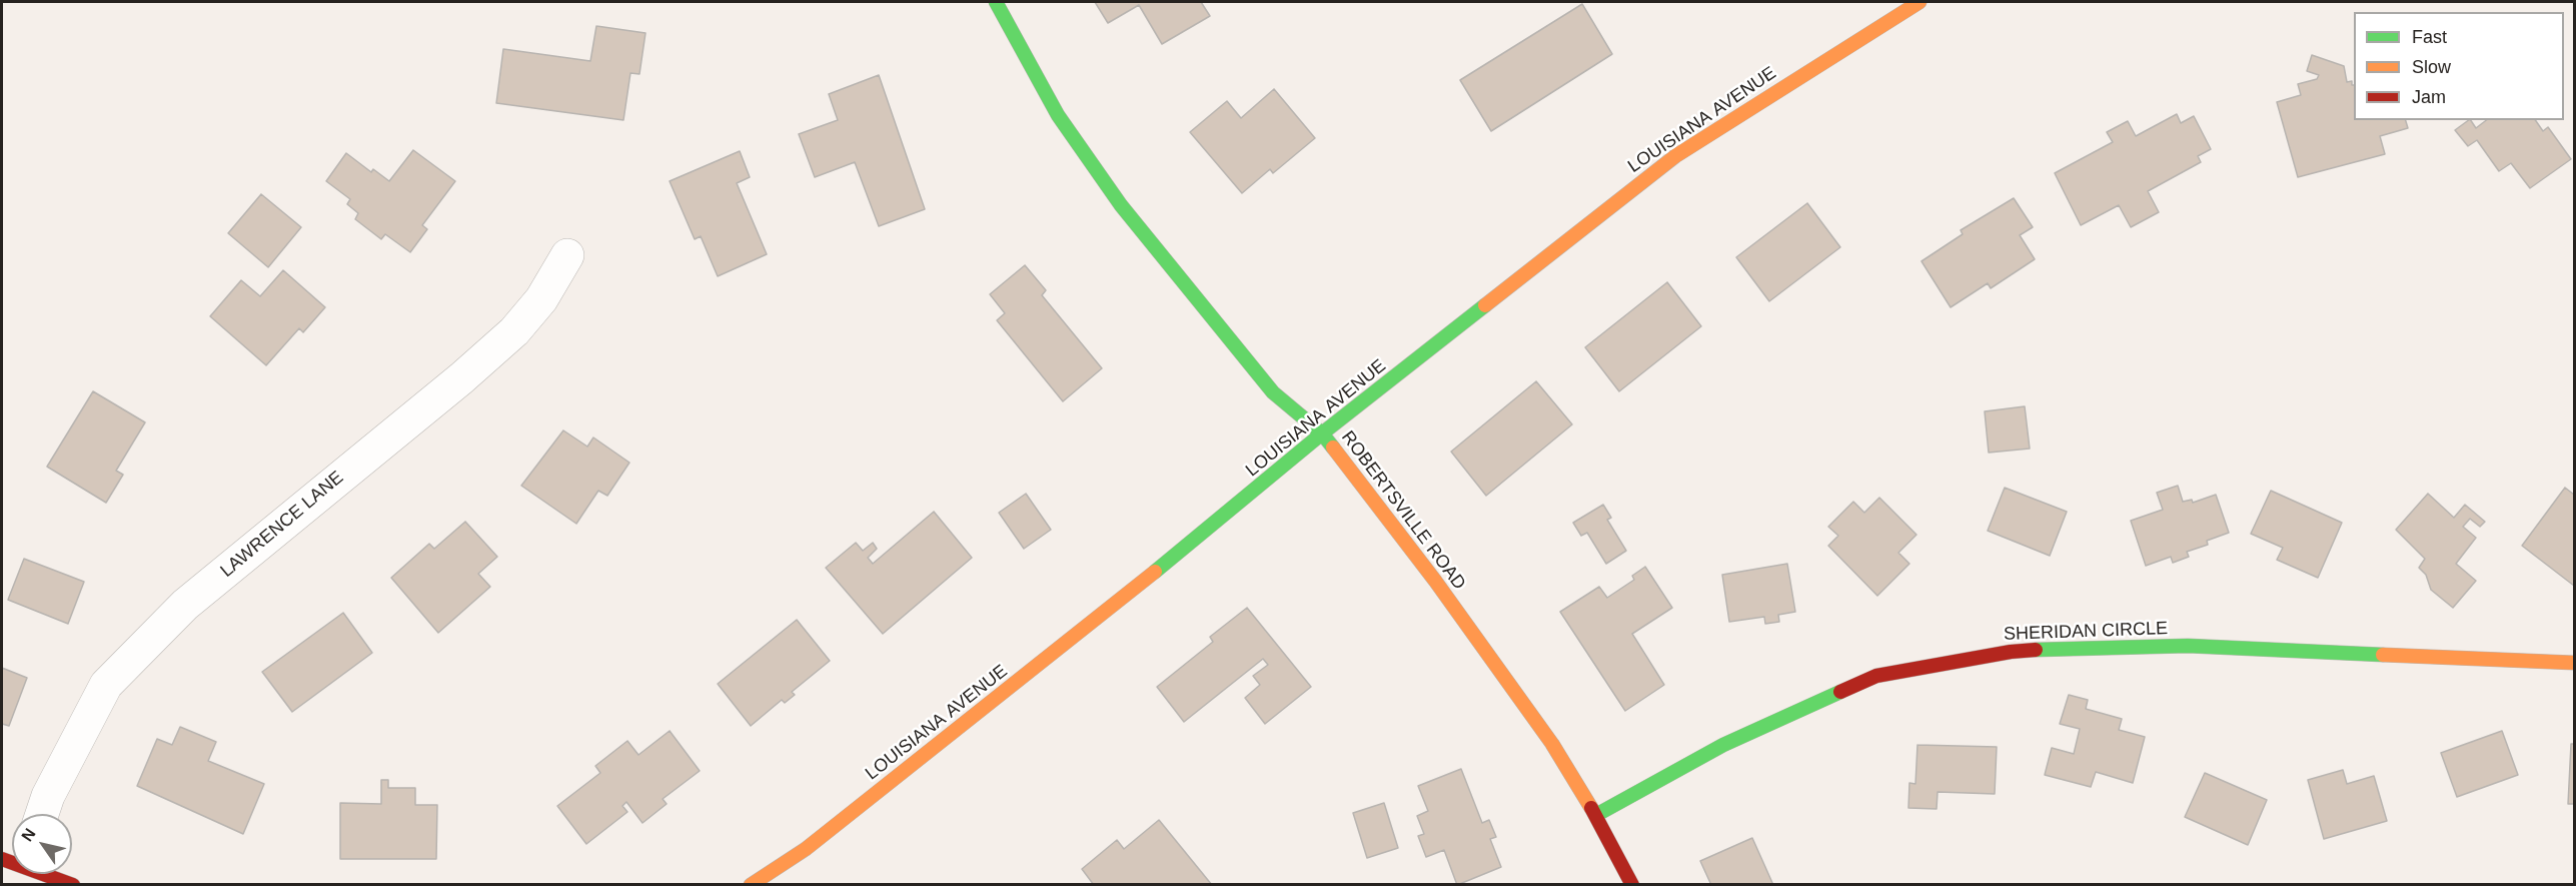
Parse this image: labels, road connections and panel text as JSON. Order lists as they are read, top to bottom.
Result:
{
  "streets": {
    "street": [
      "LOUISIANA AVENUE",
      "ROBERTSVILLE ROAD",
      "LAWRENCE LANE",
      "SHERIDAN CIRCLE"
    ]
  },
  "crossings": [
    ["LOUISIANA AVENUE", "ROBERTSVILLE ROAD"],
    ["ROBERTSVILLE ROAD", "SHERIDAN CIRCLE"]
  ],
  "legend": ["Fast", "Slow", "Jam"],
  "north": "top left"
}
